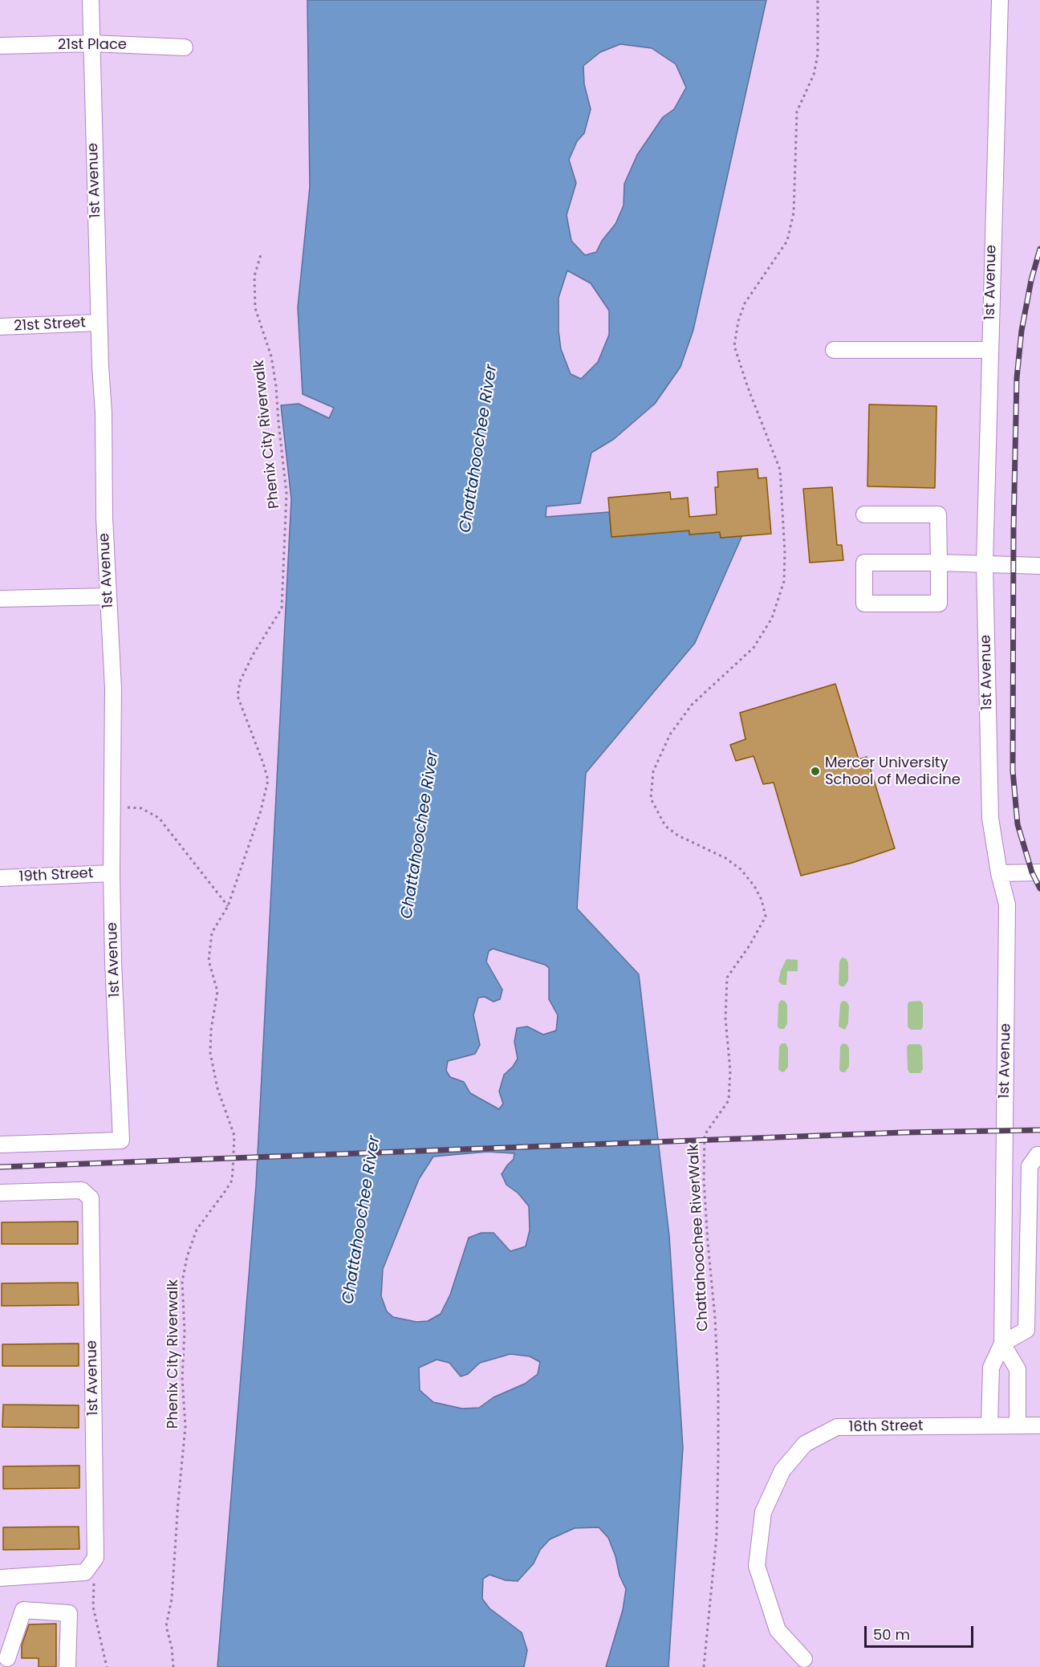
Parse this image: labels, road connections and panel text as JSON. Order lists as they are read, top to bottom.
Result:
{
  "streets": {
    "street": [
      "21st Place",
      "1st Avenue",
      "21st Street",
      "19th Street",
      "16th Street"
    ],
    "path": ["Phenix City Riverwalk", "Chattahoochee RiverWalk"]
  },
  "crossings": [
    ["21st Place", "1st Avenue"],
    ["1st Avenue", "21st Street"],
    ["1st Avenue", "19th Street"],
    ["1st Avenue", "16th Street"]
  ],
  "water": ["Chattahoochee River"],
  "places": ["Mercer University School of Medicine"],
  "scale_bar": "50 m"
}
